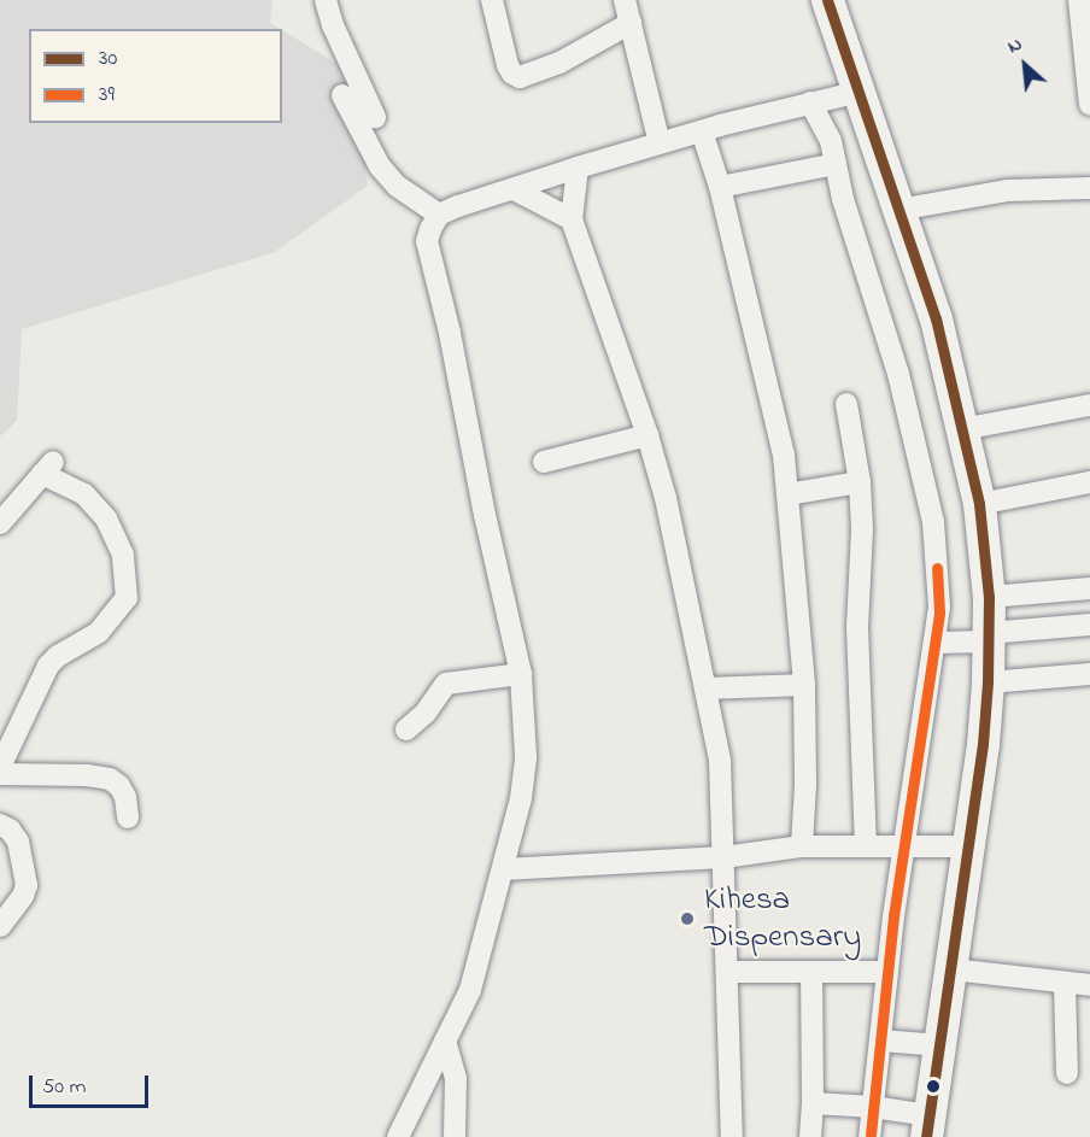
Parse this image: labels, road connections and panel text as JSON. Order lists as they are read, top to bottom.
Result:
{
  "places": ["Kihesa Dispensary"],
  "lines": ["transit line 30", "transit line 39"],
  "legend": ["30", "39"],
  "scale_bar": "50 m",
  "north": "top left"
}
